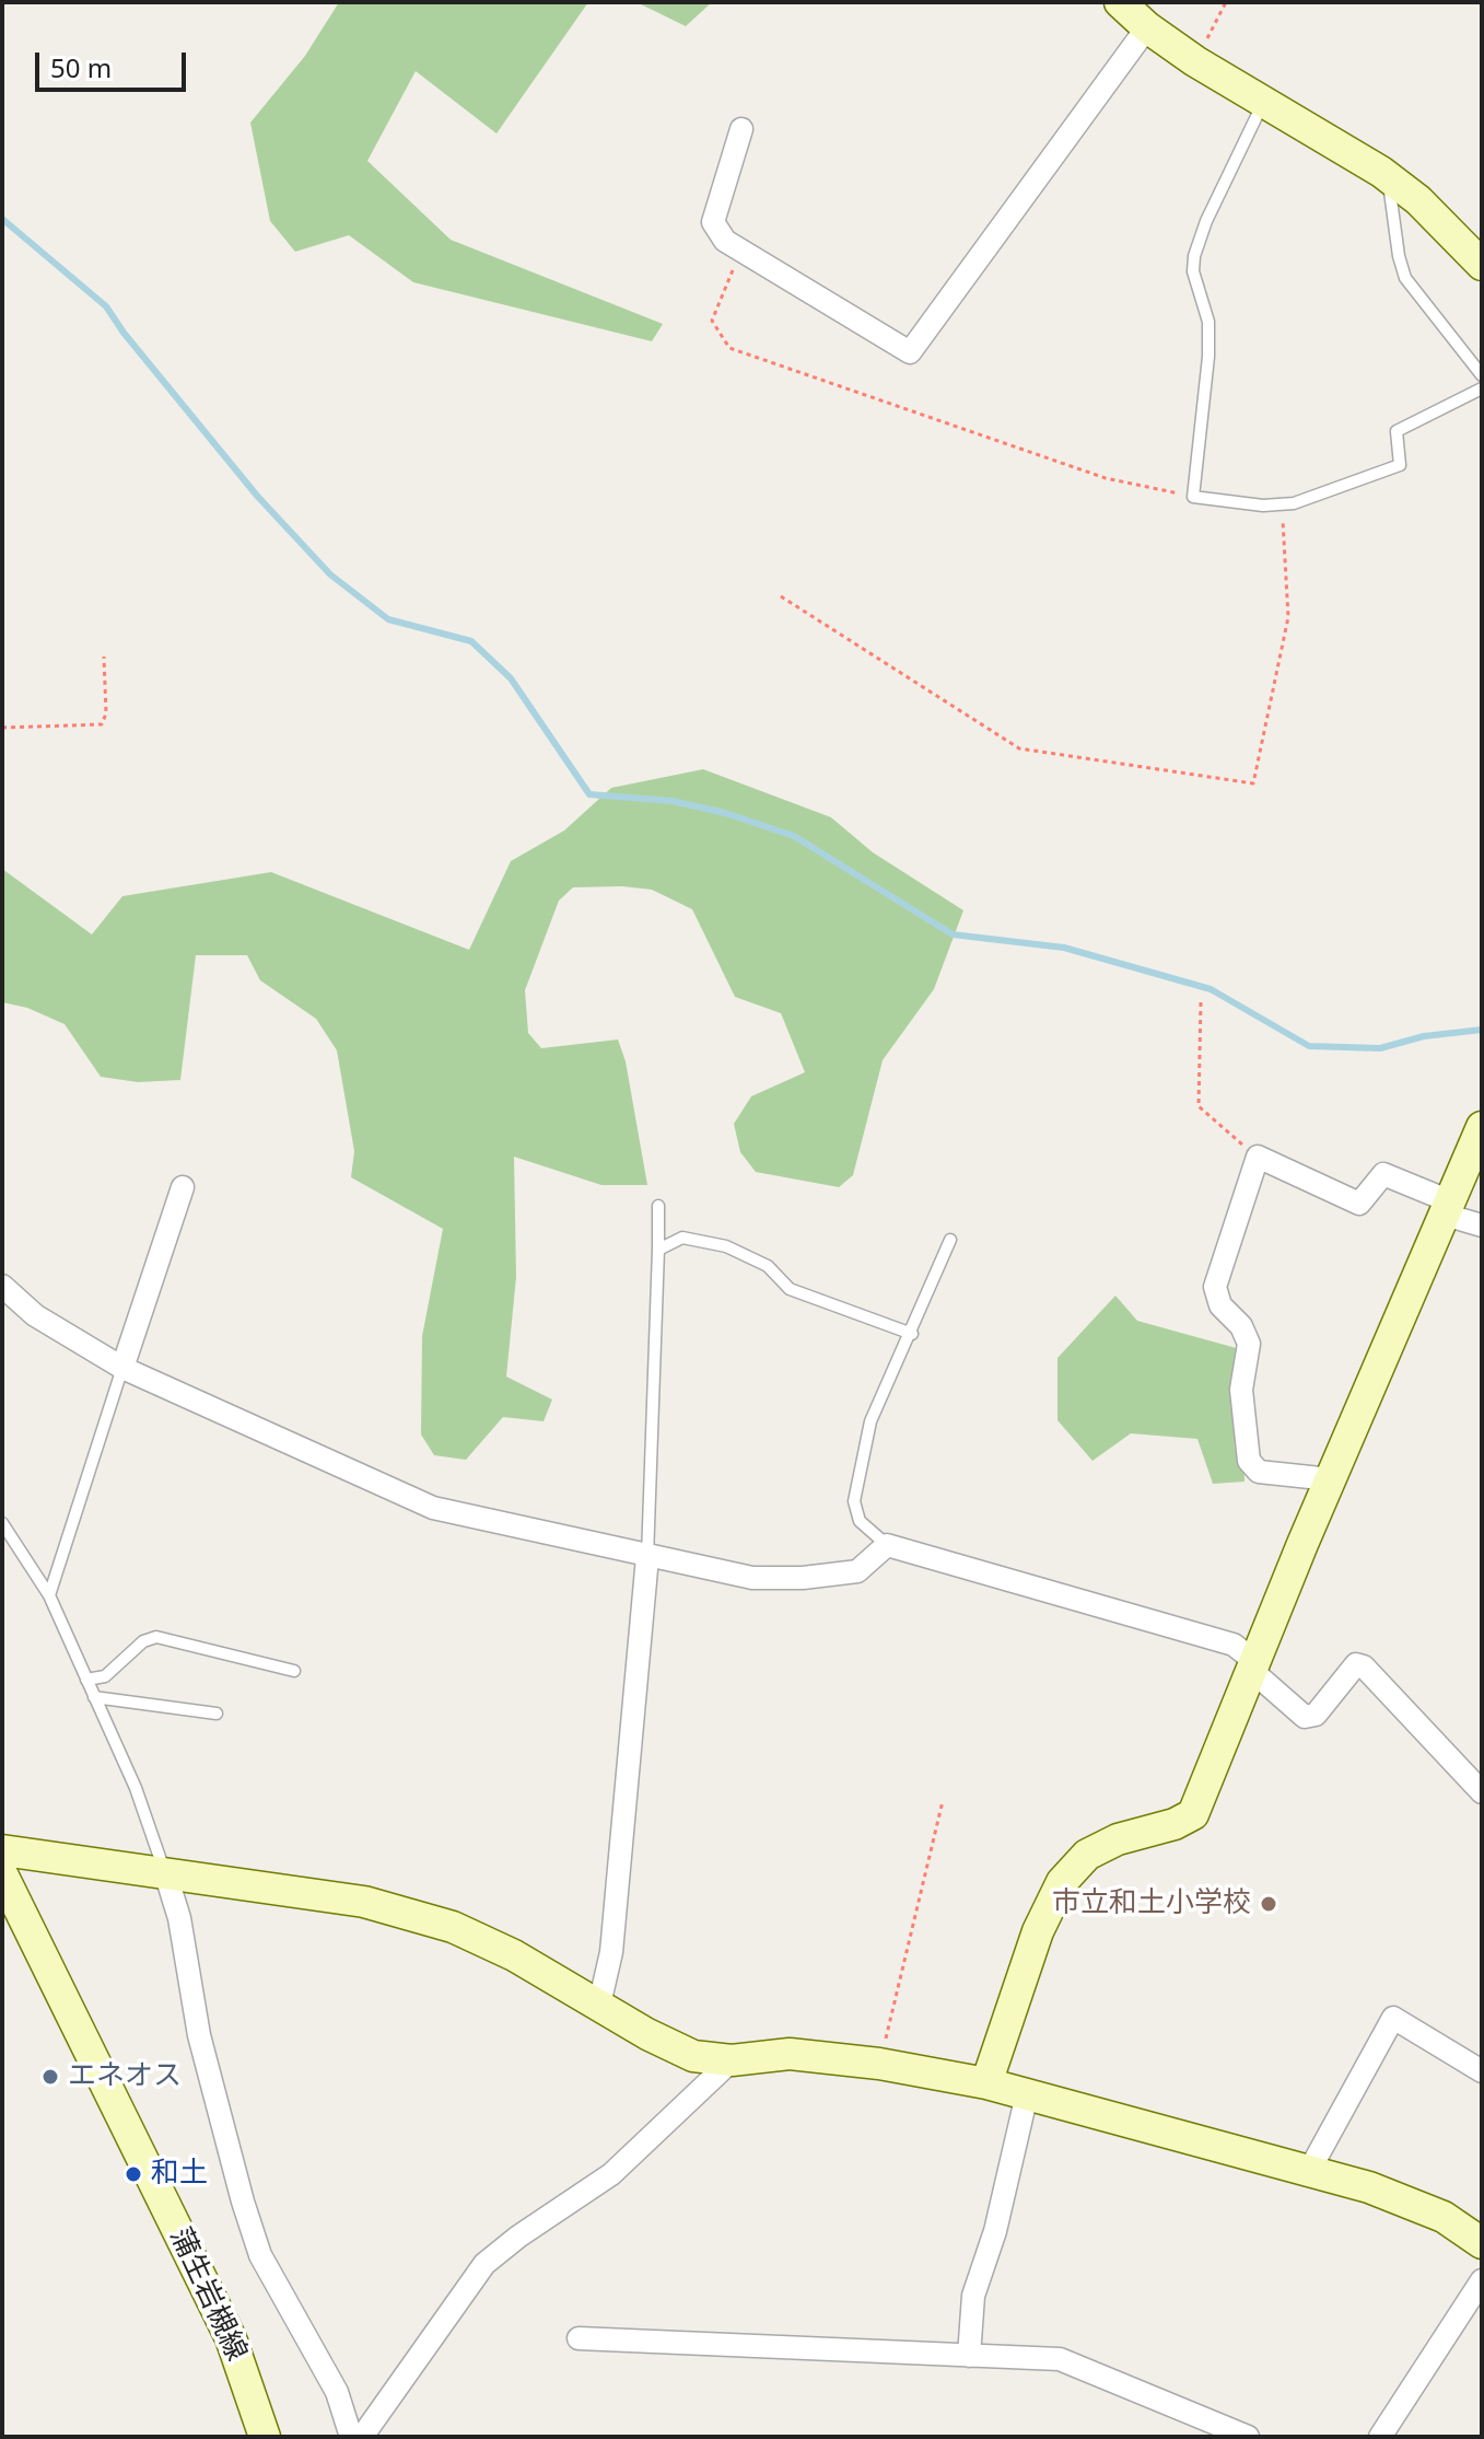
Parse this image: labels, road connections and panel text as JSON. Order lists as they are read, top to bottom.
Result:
{
  "streets": {
    "street": ["蒲生岩槻線"]
  },
  "places": ["市立和土小学校", "エネオス", "和土"],
  "scale_bar": "50 m"
}
